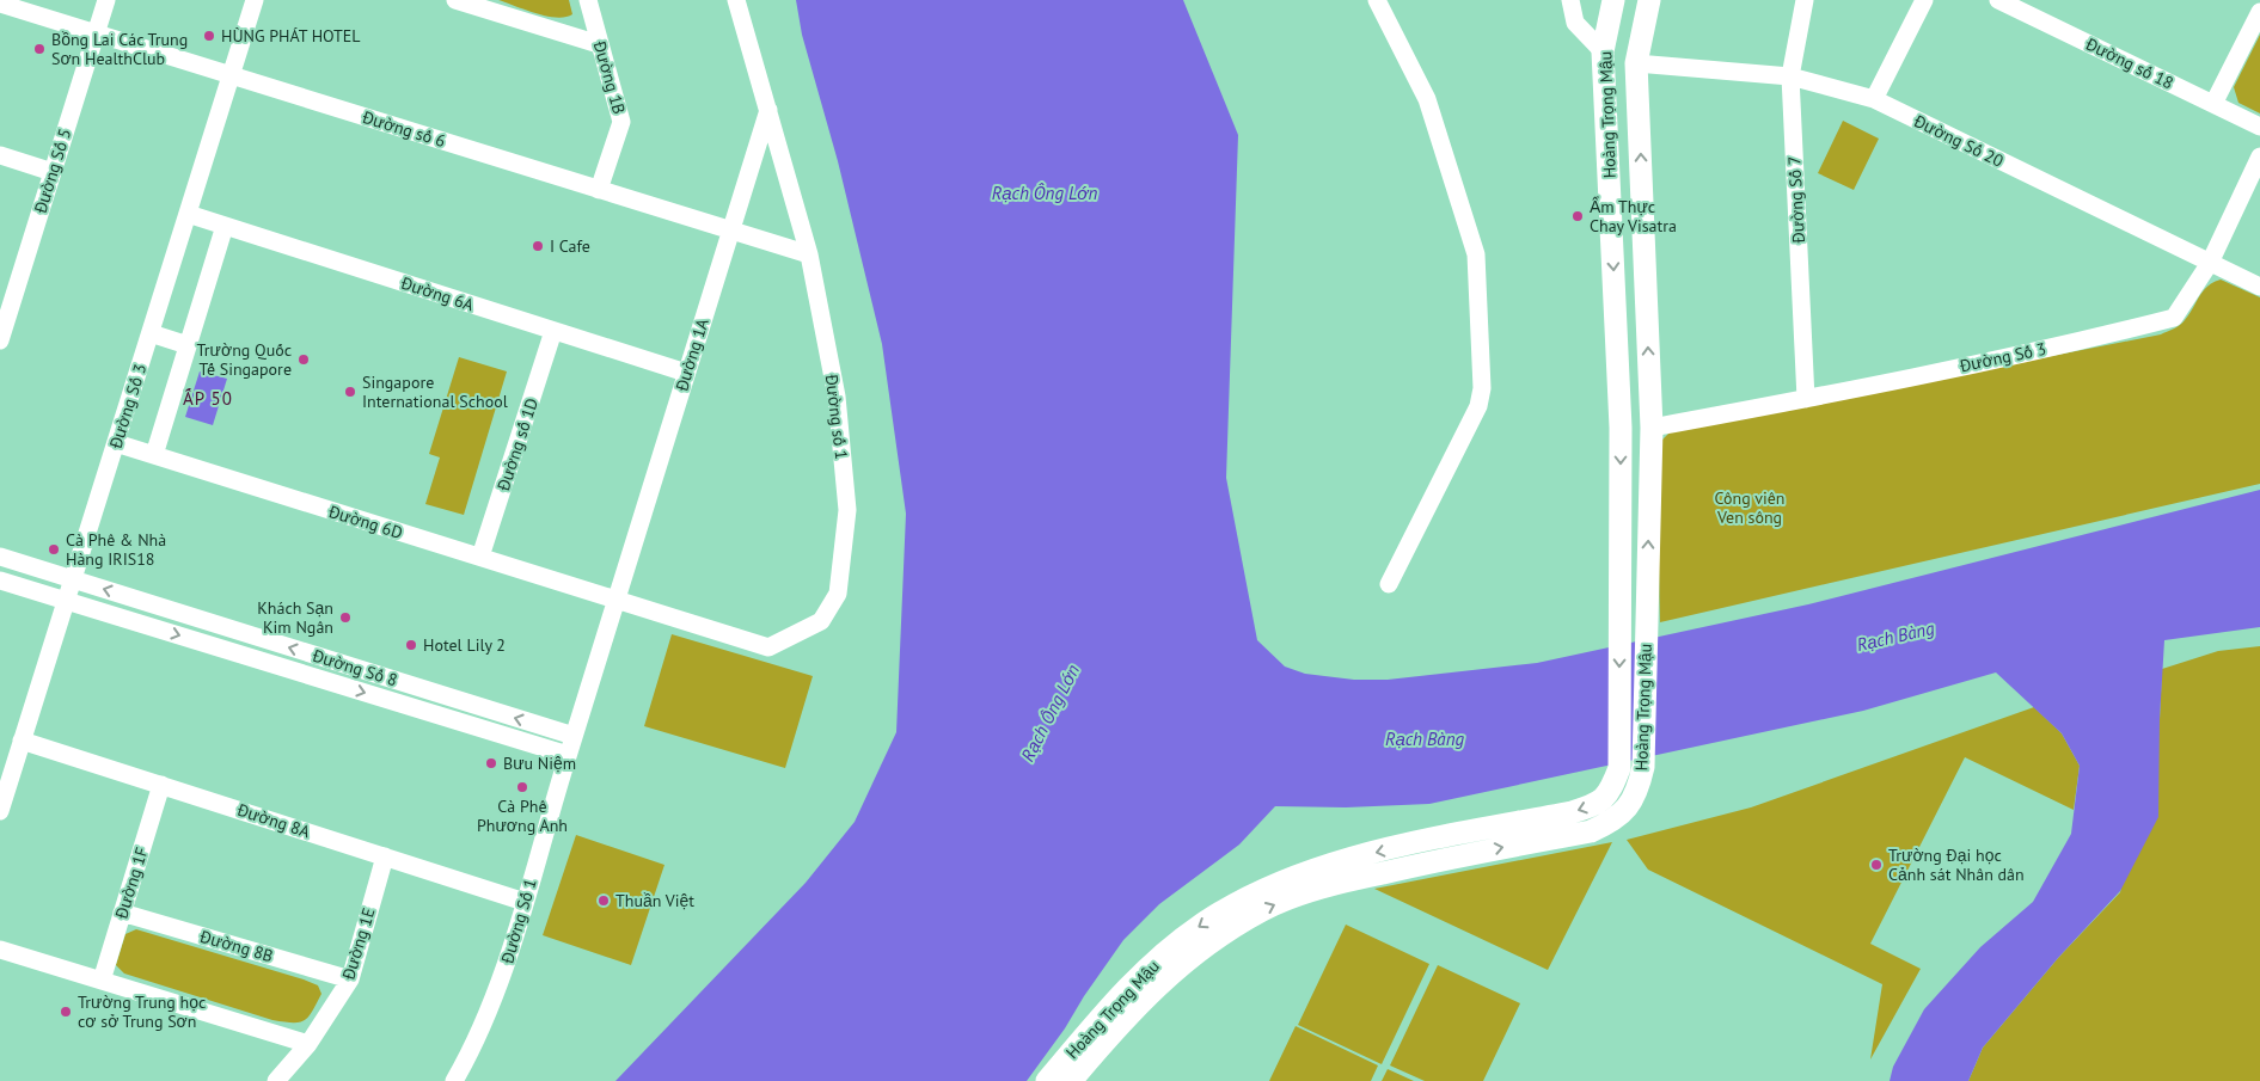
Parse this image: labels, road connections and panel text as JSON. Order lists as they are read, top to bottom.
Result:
{
  "streets": {
    "main road": ["Hoàng Trọng Mậu"],
    "street": [
      "Đường số 18",
      "Đường 1B",
      "Đường số 6",
      "Đường Số 20",
      "Đường Số 5",
      "Đường Số 7",
      "Đường 6A",
      "Đường 1A",
      "Đường Số 3",
      "Đường số 1",
      "Đường số 1D",
      "Đường 6D",
      "Đường Số 8",
      "Đường 8A",
      "Đường 1F",
      "Đường Số 1",
      "Đường 1E",
      "Đường 8B"
    ]
  },
  "crossings": [
    ["Đường 1B", "Đường số 6"],
    ["Hoàng Trọng Mậu", "Đường Số 20"],
    ["Hoàng Trọng Mậu", "Đường Số 3"],
    ["Đường số 6", "Đường Số 5"],
    ["Đường số 6", "Đường 1A"],
    ["Đường số 6", "Đường Số 3"],
    ["Đường số 6", "Đường số 1"],
    ["Đường Số 20", "Đường Số 7"],
    ["Đường Số 20", "Đường Số 3"],
    ["Đường Số 7", "Đường Số 3"],
    ["Đường 6A", "Đường 1A"],
    ["Đường 6A", "Đường Số 3"],
    ["Đường 6A", "Đường số 1D"],
    ["Đường 1A", "Đường số 1"],
    ["Đường 1A", "Đường 6D"],
    ["Đường Số 3", "Đường 6D"],
    ["Đường Số 3", "Đường Số 8"],
    ["Đường Số 3", "Đường 8A"],
    ["Đường số 1", "Đường 6D"],
    ["Đường số 1D", "Đường 6D"],
    ["Đường Số 8", "Đường Số 1"],
    ["Đường 8A", "Đường 1F"],
    ["Đường 8A", "Đường Số 1"],
    ["Đường 8A", "Đường 1E"],
    ["Đường 1F", "Đường 8B"],
    ["Đường 1E", "Đường 8B"]
  ],
  "districts": ["ẤP 50"],
  "water": ["Rạch Ông Lớn", "Rạch Bàng"],
  "parks": ["Công viên Ven sông"],
  "places": [
    "HÙNG PHÁT HOTEL",
    "Bồng Lai Các Trung Sơn HealthClub",
    "Ẩm Thực Chay Visatra",
    "I Cafe",
    "Trường Quốc Tế Singapore",
    "Singapore International School",
    "Cà Phê & Nhà Hàng IRIS18",
    "Khách Sạn Kim Ngân",
    "Hotel Lily 2",
    "Bưu Niệm",
    "Cà Phê Phương Anh",
    "Trường Đại học Cảnh sát Nhân dân",
    "Thuần Việt",
    "Trường Trung học cơ sở Trung Sơn"
  ]
}
